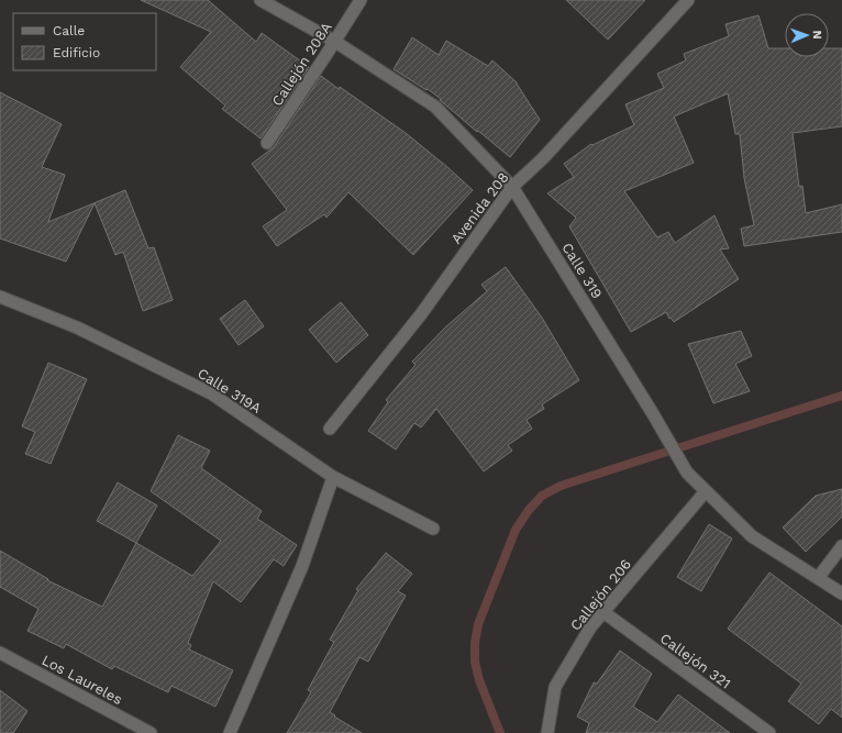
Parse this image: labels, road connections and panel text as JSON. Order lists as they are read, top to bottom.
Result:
{
  "streets": {
    "street": [
      "Callejón 208A",
      "Avenida 208",
      "Calle 319",
      "Calle 319A",
      "Callejón 206",
      "Callejón 321",
      "Los Laureles"
    ]
  },
  "crossings": [
    ["Callejón 208A", "Calle 319"],
    ["Avenida 208", "Calle 319"],
    ["Calle 319", "Callejón 206"],
    ["Callejón 206", "Callejón 321"]
  ],
  "legend": ["Calle", "Edificio"],
  "north": "right"
}
